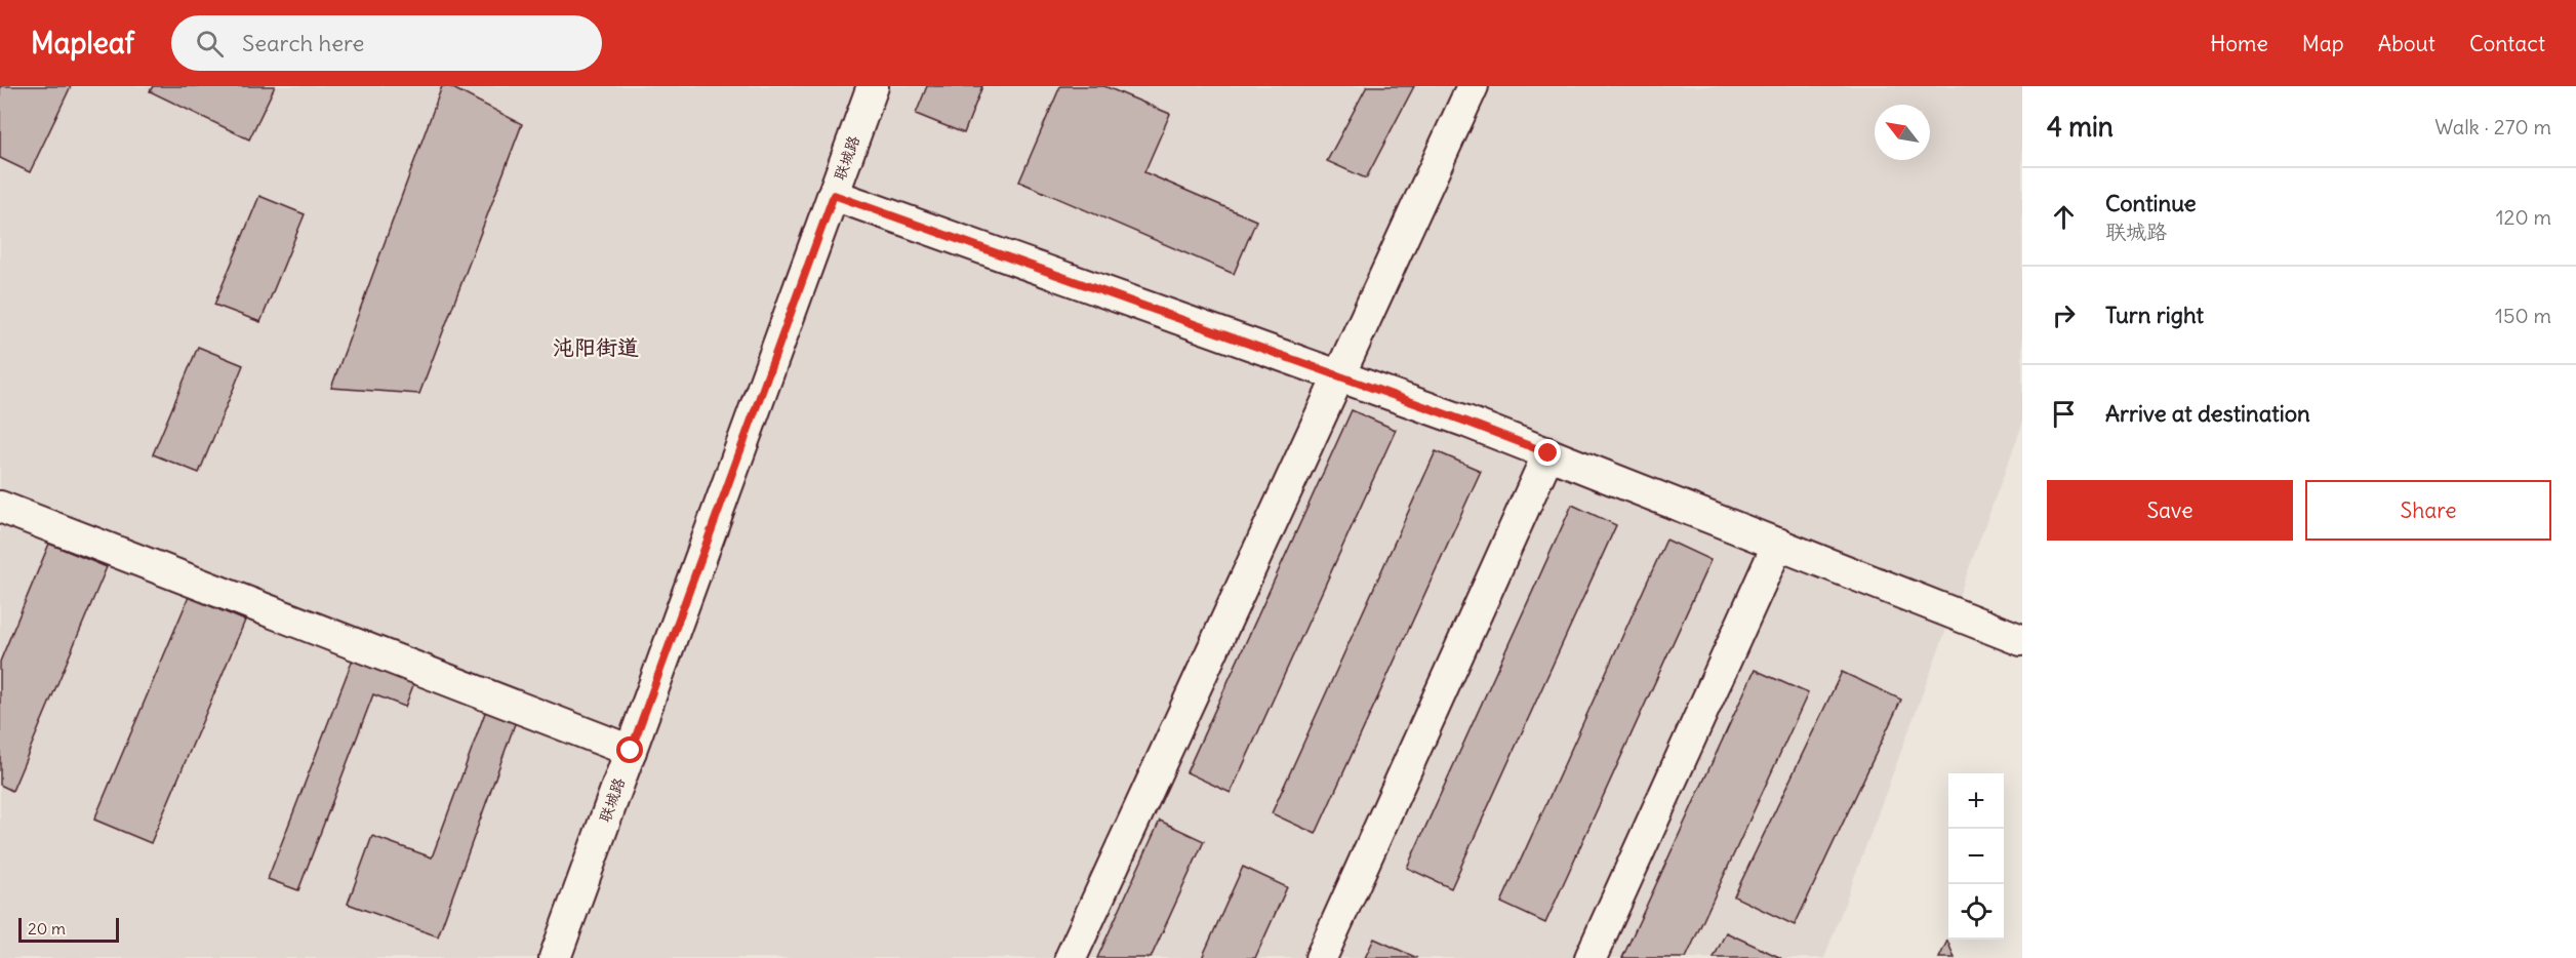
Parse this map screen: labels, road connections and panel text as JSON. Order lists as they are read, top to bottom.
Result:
{
  "streets": {
    "street": ["联城路"]
  },
  "districts": ["沌阳街道"],
  "scale_bar": "20 m",
  "north": "top left",
  "page": {
    "header": "Mapleaf",
    "search": "Search here",
    "nav": [
      "Home",
      "Map",
      "About",
      "Contact"
    ],
    "heading": ["4 min", "Walk · 270 m"],
    "list": [
      ["Continue", "联城路", "120 m"],
      ["Turn right", "150 m"],
      "Arrive at destination"
    ],
    "buttons": ["Save", "Share"],
    "map_buttons": ["+", "−"],
    "scale": "20 m"
  }
}
